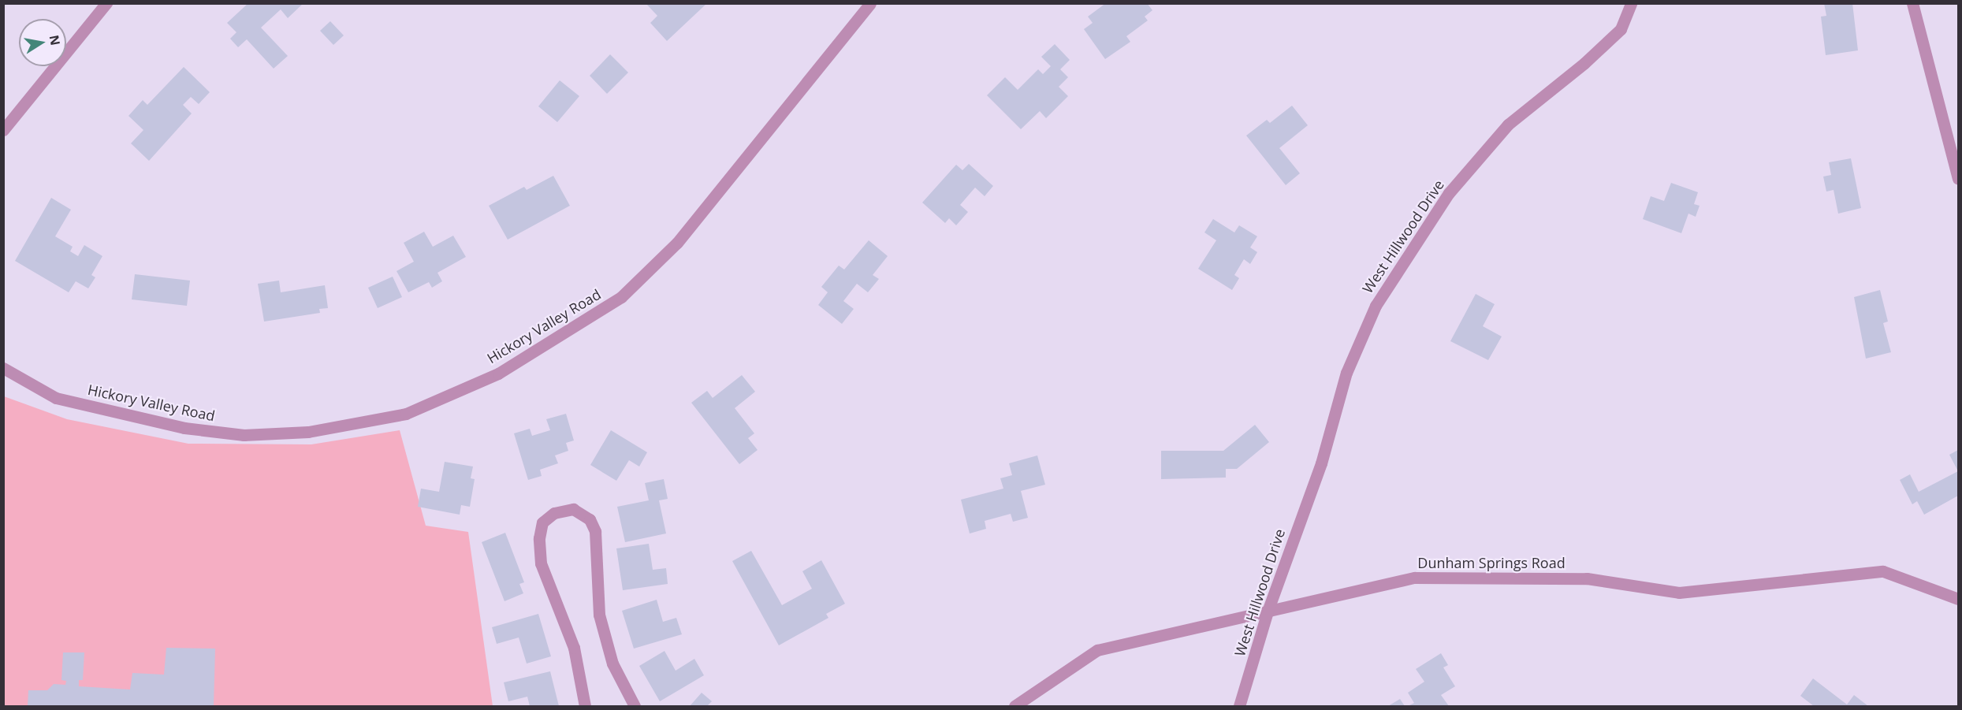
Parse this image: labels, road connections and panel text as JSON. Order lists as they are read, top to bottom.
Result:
{
  "streets": {
    "street": ["West Hillwood Drive", "Hickory Valley Road", "Dunham Springs Road"]
  },
  "crossings": [
    ["West Hillwood Drive", "Dunham Springs Road"]
  ],
  "north": "right"
}
